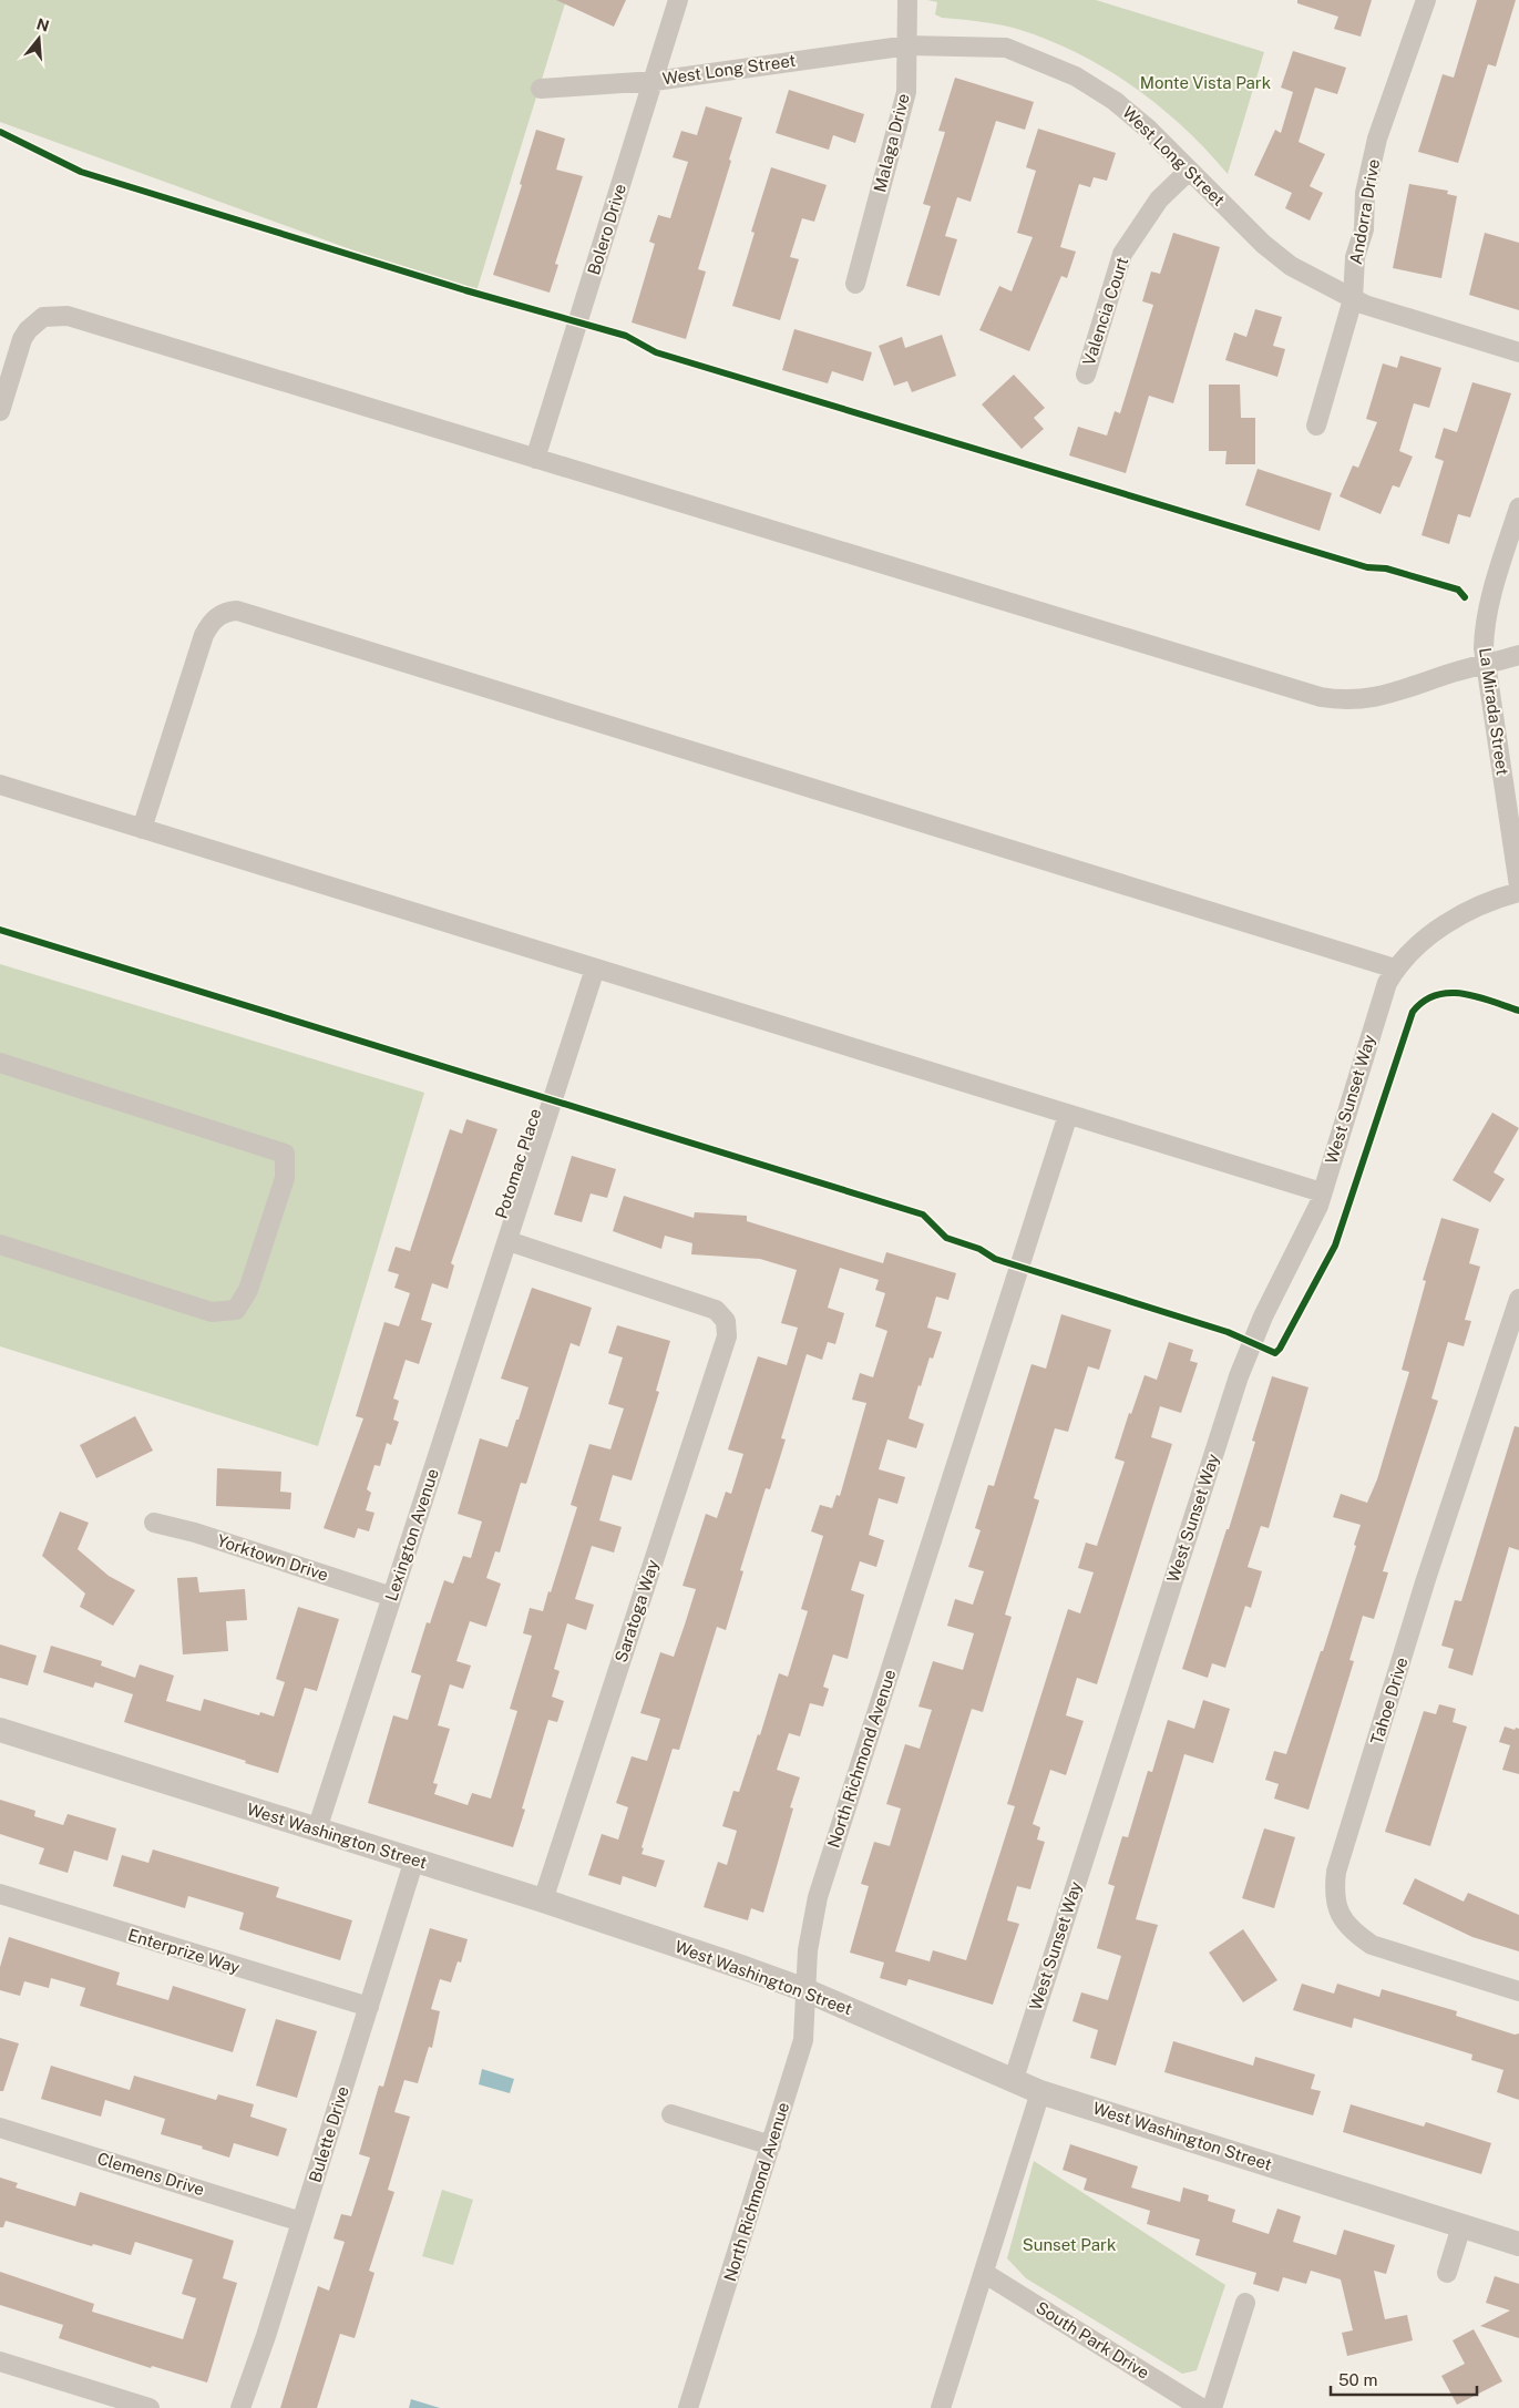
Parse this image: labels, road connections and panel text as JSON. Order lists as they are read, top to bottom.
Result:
{
  "streets": {
    "street": [
      "West Long Street",
      "Malaga Drive",
      "Andorra Drive",
      "Bolero Drive",
      "Valencia Court",
      "La Mirada Street",
      "West Sunset Way",
      "Potomac Place",
      "Lexington Avenue",
      "Yorktown Drive",
      "Saratoga Way",
      "Tahoe Drive",
      "North Richmond Avenue",
      "West Washington Street",
      "Enterprize Way",
      "Bulette Drive",
      "Clemens Drive",
      "South Park Drive"
    ]
  },
  "crossings": [
    ["West Long Street", "Malaga Drive"],
    ["West Long Street", "Andorra Drive"],
    ["West Long Street", "Bolero Drive"],
    ["West Long Street", "Valencia Court"],
    ["West Sunset Way", "West Washington Street"],
    ["Potomac Place", "Lexington Avenue"],
    ["Potomac Place", "Saratoga Way"],
    ["Lexington Avenue", "Yorktown Drive"],
    ["Lexington Avenue", "West Washington Street"],
    ["Saratoga Way", "West Washington Street"],
    ["North Richmond Avenue", "West Washington Street"],
    ["West Washington Street", "Bulette Drive"],
    ["Enterprize Way", "Bulette Drive"],
    ["Bulette Drive", "Clemens Drive"]
  ],
  "parks": ["Monte Vista Park", "Sunset Park"],
  "scale_bar": "50 m",
  "north": "top"
}
